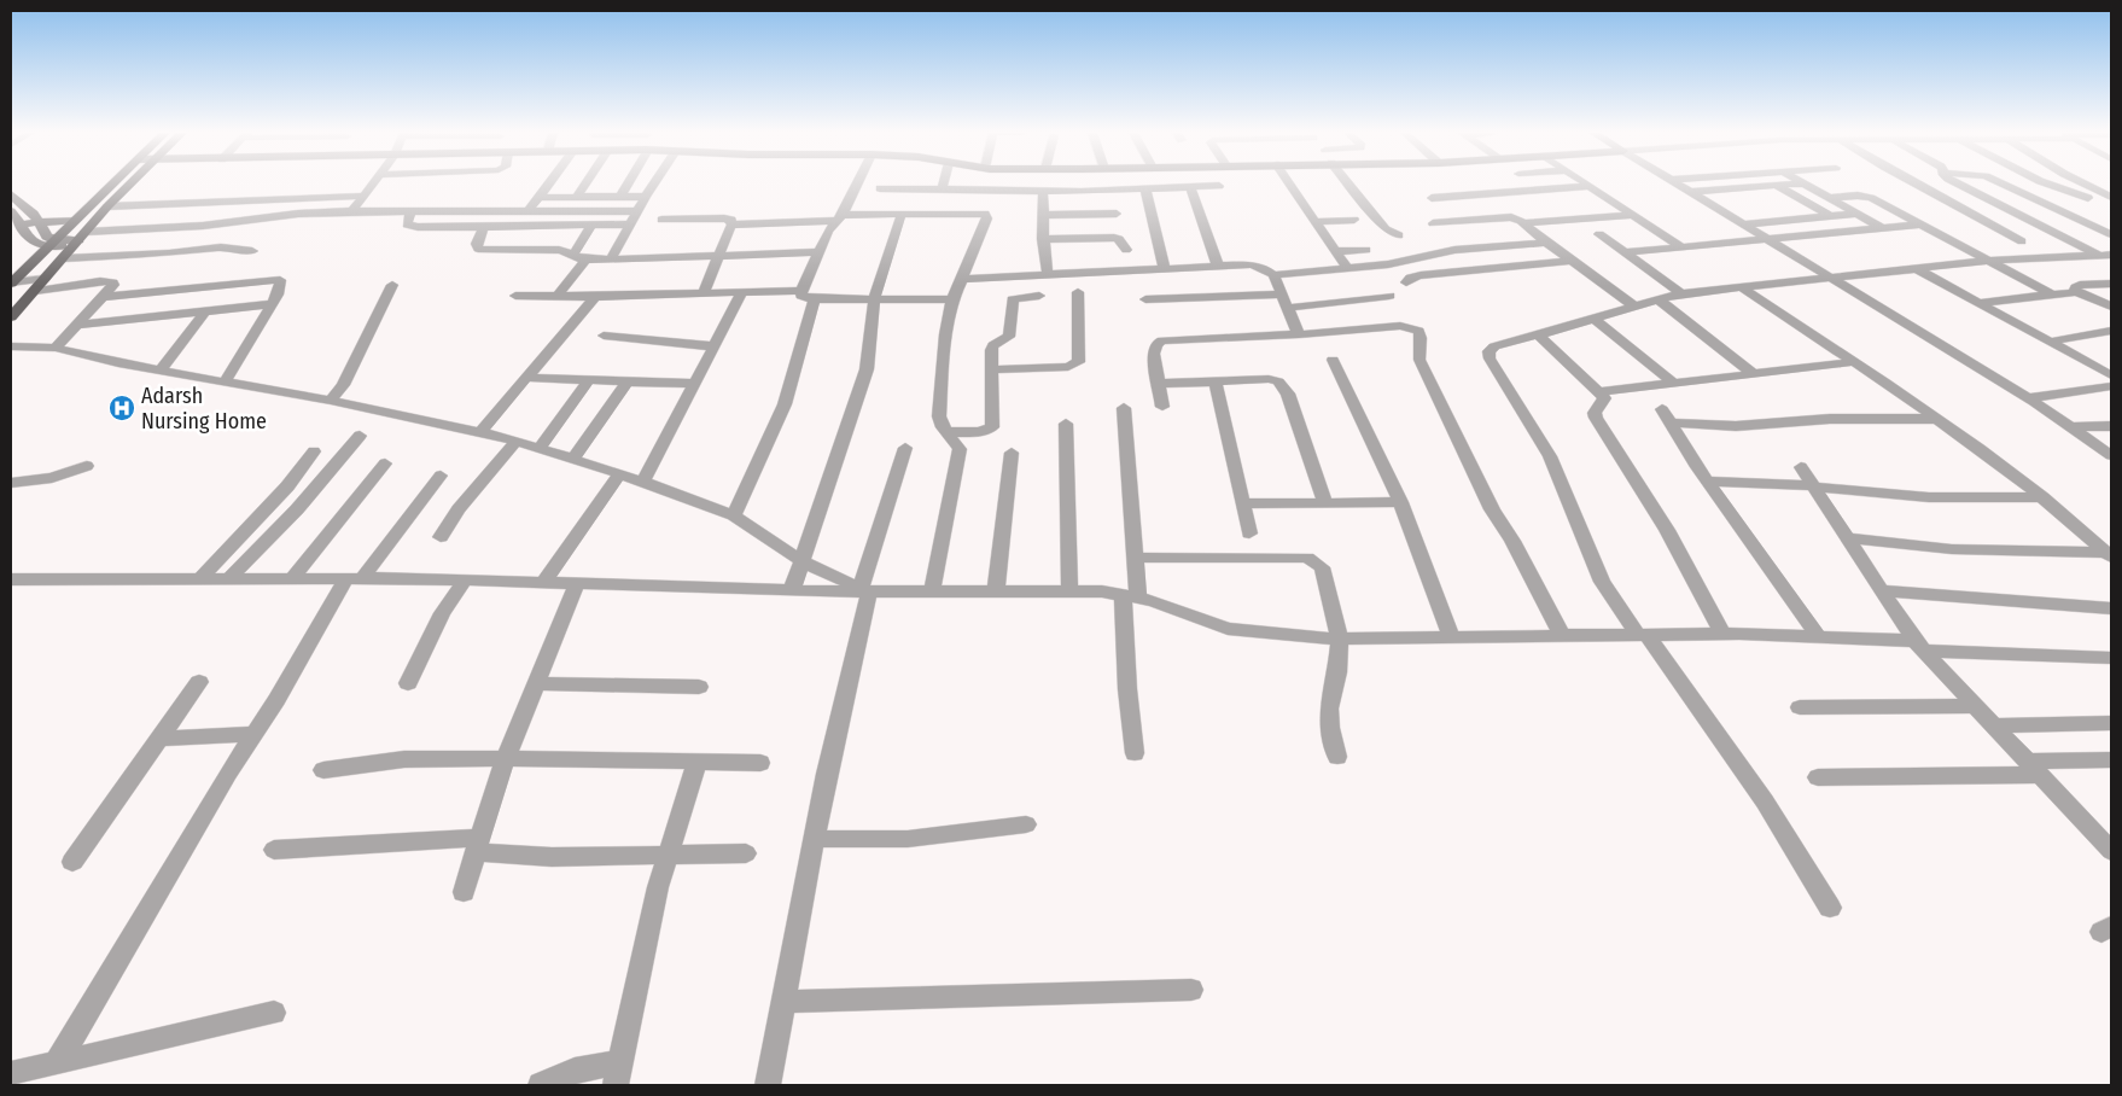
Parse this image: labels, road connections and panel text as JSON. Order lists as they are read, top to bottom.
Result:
{
  "places": {
    "hospital": ["Adarsh Nursing Home"]
  }
}
